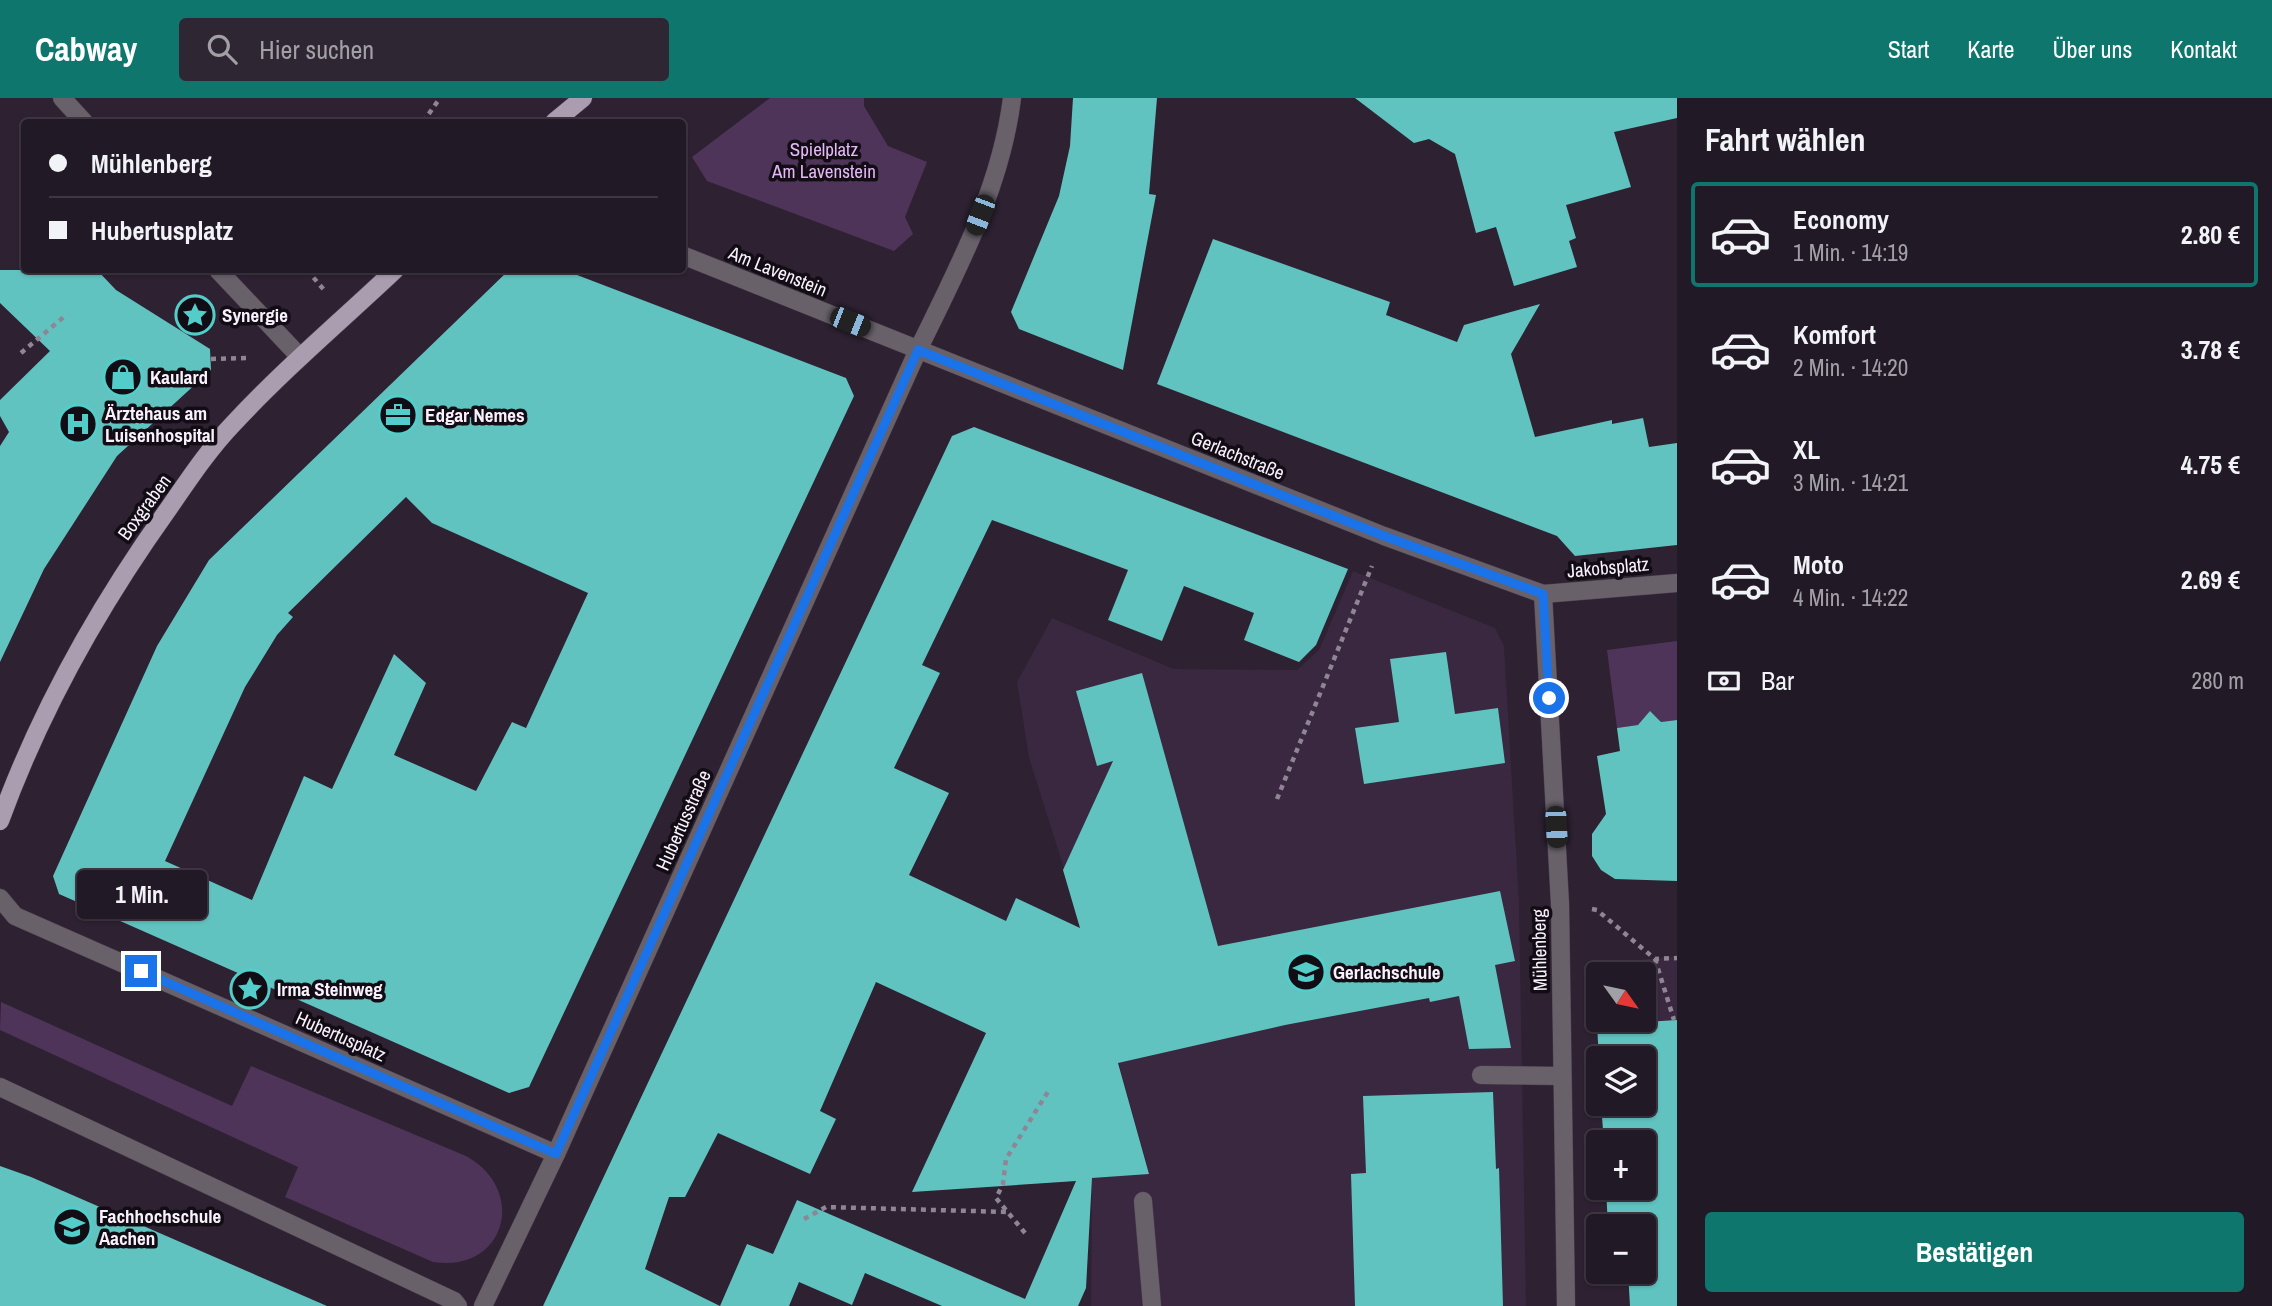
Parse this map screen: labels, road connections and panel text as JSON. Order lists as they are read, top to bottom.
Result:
{
  "streets": {
    "main road": ["Boxgraben"],
    "street": [
      "Am Lavenstein",
      "Gerlachstraße",
      "Jakobsplatz",
      "Hubertusstraße",
      "Mühlenberg",
      "Hubertusplatz"
    ]
  },
  "crossings": [
    ["Am Lavenstein", "Gerlachstraße"],
    ["Am Lavenstein", "Hubertusstraße"],
    ["Gerlachstraße", "Jakobsplatz"],
    ["Gerlachstraße", "Hubertusstraße"],
    ["Gerlachstraße", "Mühlenberg"],
    ["Jakobsplatz", "Mühlenberg"],
    ["Hubertusstraße", "Hubertusplatz"]
  ],
  "parks": ["Spielplatz Am Lavenstein"],
  "places": {
    "place": ["Synergie", "Irma Steinweg"],
    "shop": ["Kaulard"],
    "office": ["Edgar Nemes"],
    "hospital": ["Ärztehaus am Luisenhospital"],
    "school or university": ["Gerlachschule", "Fachhochschule Aachen"]
  },
  "north": "bottom right",
  "page": {
    "header": "Cabway",
    "search": "Hier suchen",
    "nav": [
      "Start",
      "Karte",
      "Über uns",
      "Kontakt"
    ],
    "heading": "Fahrt wählen",
    "banner": ["Mühlenberg", "Hubertusplatz"],
    "list": [
      {
        "name": "Economy",
        "note": "1 Min. · 14:19",
        "value": "2.80 €"
      },
      {
        "name": "Komfort",
        "note": "2 Min. · 14:20",
        "value": "3.78 €"
      },
      {
        "name": "XL",
        "note": "3 Min. · 14:21",
        "value": "4.75 €"
      },
      {
        "name": "Moto",
        "note": "4 Min. · 14:22",
        "value": "2.69 €"
      }
    ],
    "pay": ["Bar", "280 m"],
    "bubble": "1 Min.",
    "map_buttons": ["+", "−"],
    "buttons": "Bestätigen"
  }
}
